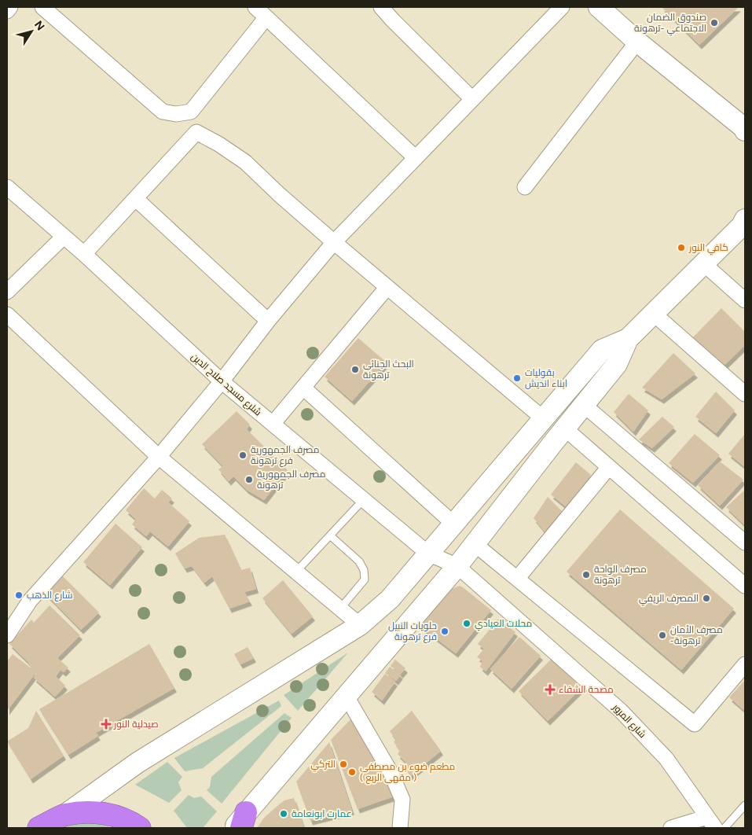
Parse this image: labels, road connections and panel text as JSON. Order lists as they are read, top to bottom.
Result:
{
  "streets": {
    "street": ["شلرع مسجد صلاح الدين", "شارع المرور"]
  },
  "crossings": [
    ["شلرع مسجد صلاح الدين", "شارع المرور"]
  ],
  "places": {
    "other": [
      "صندوق الضمان الاجتماعي -ترهونة",
      "كافي النور",
      "البحث الجنائي ترهونة",
      "بقوليات ابناء انديش",
      "مصرف الجمهورية فرع ترهونة",
      "مصرف الجمهورية ترهونة",
      "مصرف الواحة ترهونة",
      "شارع الذهب",
      "المصرف الريفي",
      "محلات العيادي",
      "حلويات النبيل فرع ترهونة",
      "مصرف الأمان -ترهونة",
      "التركي",
      "مطعم ضوء بن مصطفى ( مقهى الربع )",
      "عمارت ابونعامة"
    ],
    "health": ["مصحة الشفاء", "صيدلية النور"]
  },
  "north": "top right"
}
